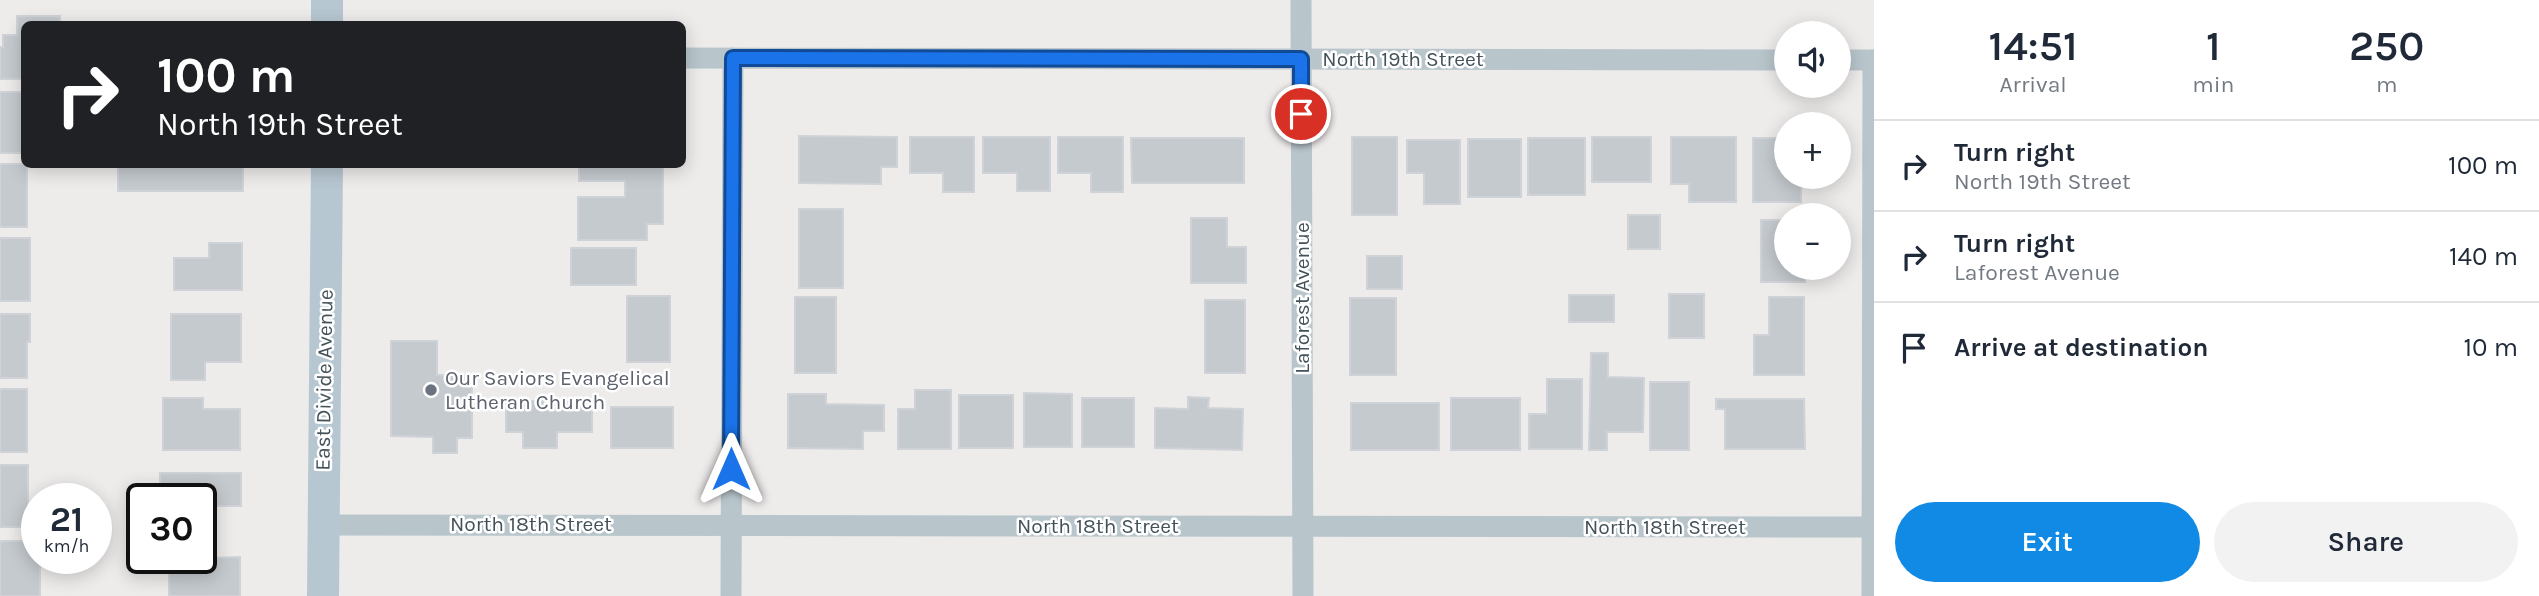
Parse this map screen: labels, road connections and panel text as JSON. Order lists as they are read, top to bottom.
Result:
{
  "streets": {
    "street": [
      "North 19th Street",
      "Laforest Avenue",
      "East Divide Avenue",
      "North 18th Street"
    ]
  },
  "crossings": [
    ["North 19th Street", "Laforest Avenue"],
    ["Laforest Avenue", "North 18th Street"],
    ["East Divide Avenue", "North 18th Street"]
  ],
  "places": ["Our Saviors Evangelical Lutheran Church"],
  "page": {
    "eta": [
      "14:51",
      "Arrival",
      "1",
      "min",
      "250",
      "m"
    ],
    "map_buttons": ["+", "−"],
    "turn": ["100 m", "North 19th Street"],
    "list": [
      {
        "name": "Turn right",
        "note": "North 19th Street",
        "value": "100 m"
      },
      {
        "name": "Turn right",
        "note": "Laforest Avenue",
        "value": "140 m"
      },
      {
        "name": "Arrive at destination",
        "value": "10 m"
      }
    ],
    "speed": "21 km/h",
    "limit": "30",
    "buttons": ["Exit", "Share"]
  }
}
